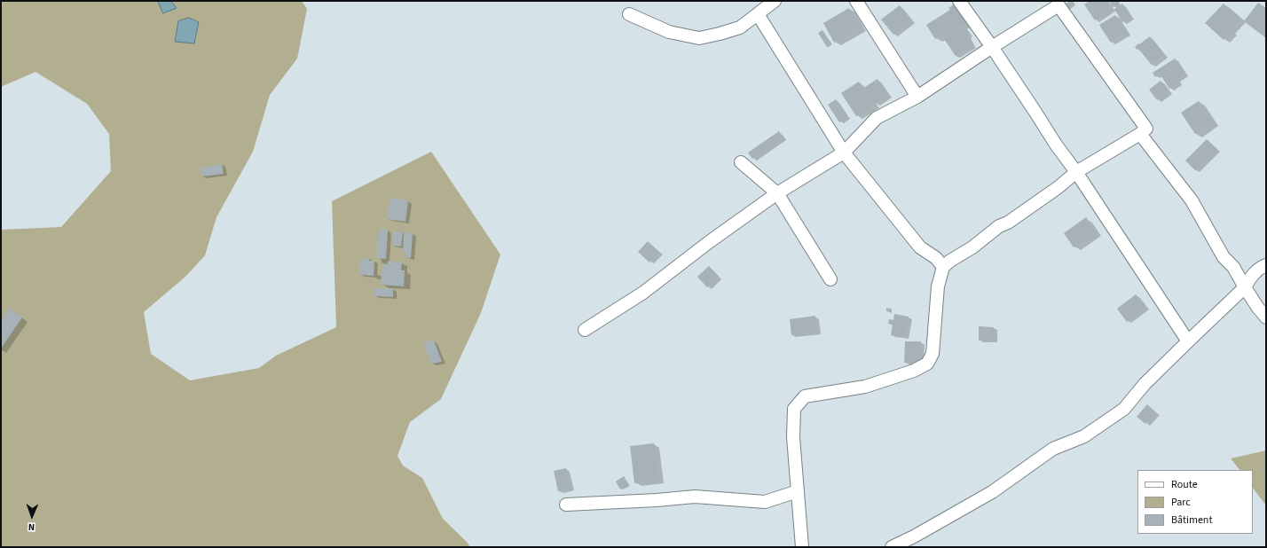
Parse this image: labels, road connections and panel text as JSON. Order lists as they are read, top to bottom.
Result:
{
  "legend": ["Route", "Parc", "Bâtiment"],
  "north": "bottom"
}
